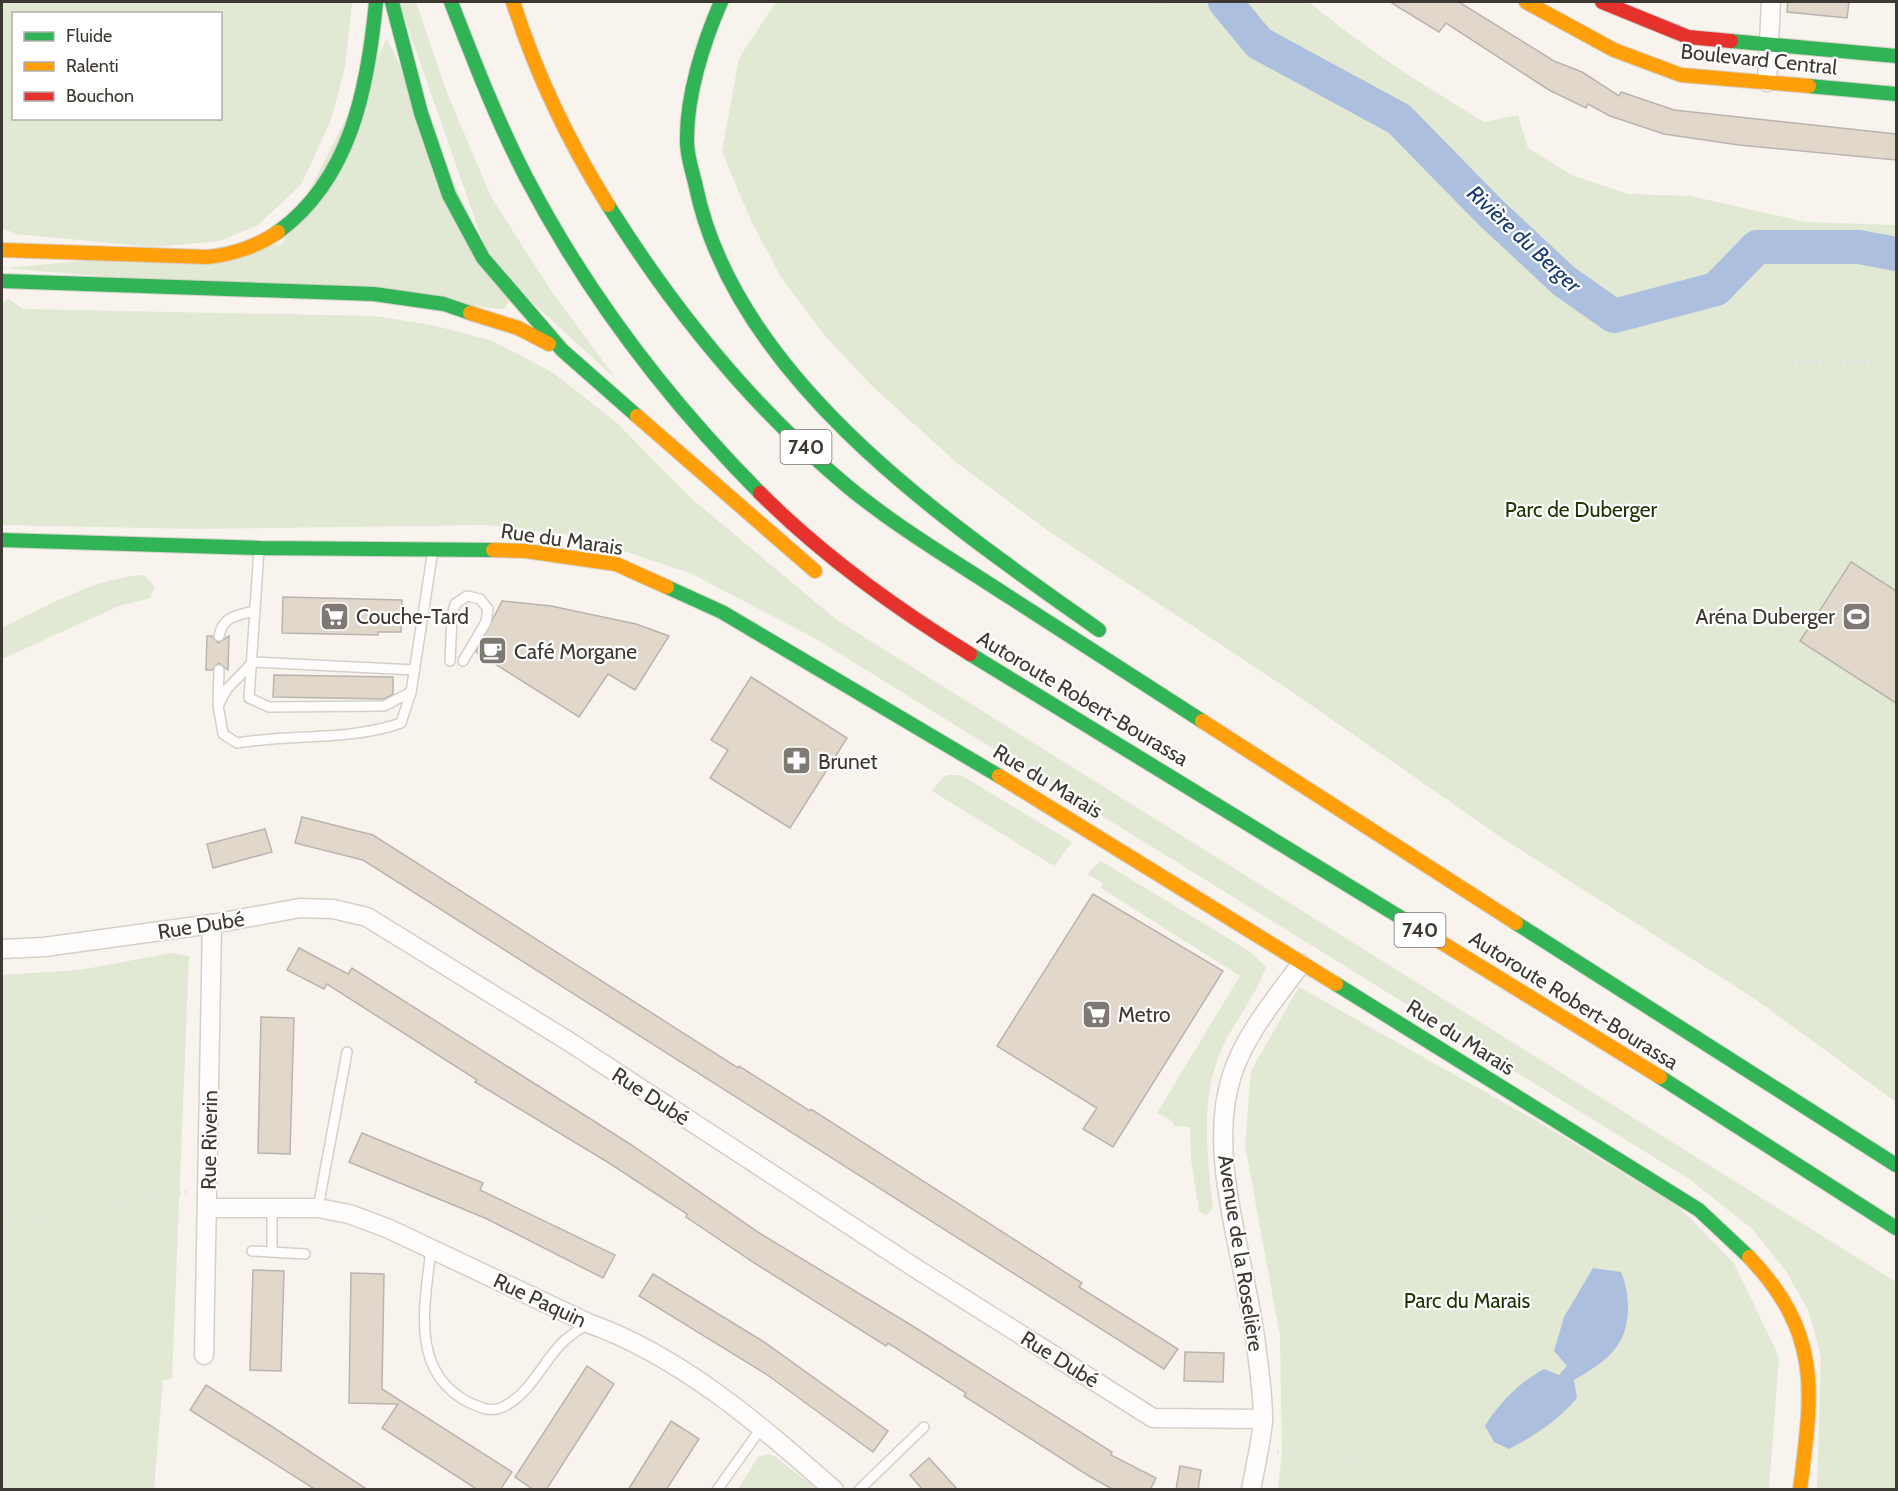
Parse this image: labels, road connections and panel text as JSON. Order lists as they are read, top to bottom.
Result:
{
  "streets": {
    "main road": [
      "Boulevard Central",
      "740",
      "Rue du Marais",
      "Autoroute Robert-Bourassa"
    ],
    "street": [
      "Rue Dubé",
      "Rue Riverin",
      "Avenue de la Roselière",
      "Rue Paquin"
    ]
  },
  "crossings": [
    ["Rue du Marais", "Avenue de la Roselière"],
    ["Rue Dubé", "Rue Riverin"],
    ["Rue Dubé", "Avenue de la Roselière"],
    ["Rue Riverin", "Rue Paquin"]
  ],
  "water": ["Rivière du Berger"],
  "parks": ["Parc de Duberger", "Parc du Marais"],
  "places": {
    "supermarket": ["Couche-Tard", "Metro"],
    "sports": ["Aréna Duberger"],
    "cafe": ["Café Morgane"],
    "pharmacy": ["Brunet"]
  },
  "legend": ["Fluide", "Ralenti", "Bouchon"]
}
